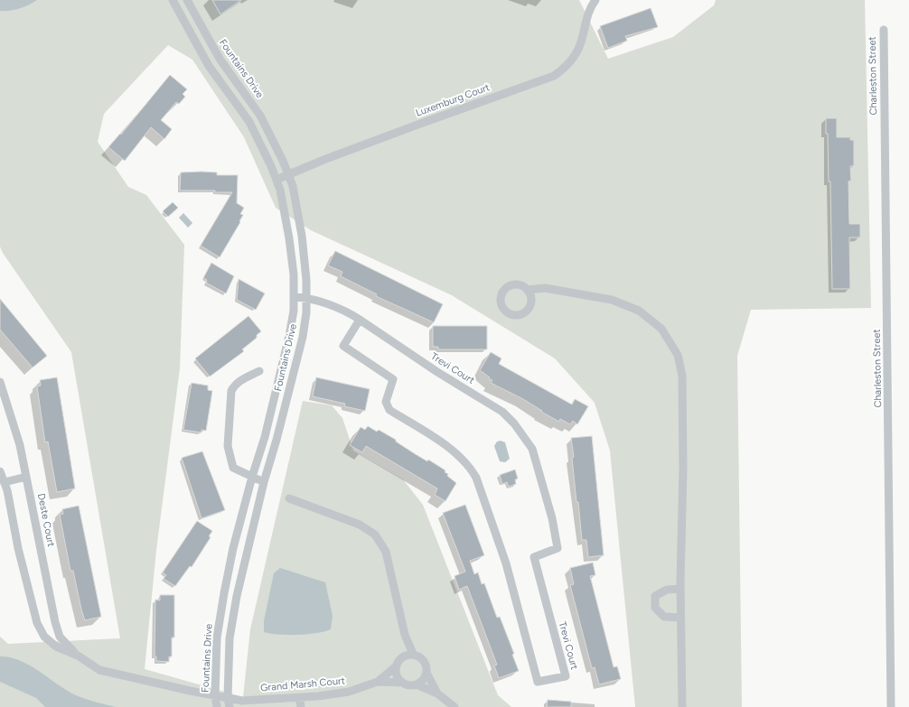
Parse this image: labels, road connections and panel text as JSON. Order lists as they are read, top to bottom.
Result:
{
  "streets": {
    "street": [
      "Fountains Drive",
      "Charleston Street",
      "Luxemburg Court",
      "Trevi Court",
      "Deste Court",
      "Grand Marsh Court"
    ]
  },
  "crossings": [
    ["Fountains Drive", "Luxemburg Court"],
    ["Fountains Drive", "Trevi Court"],
    ["Fountains Drive", "Deste Court"],
    ["Fountains Drive", "Grand Marsh Court"],
    ["Deste Court", "Grand Marsh Court"]
  ]
}
